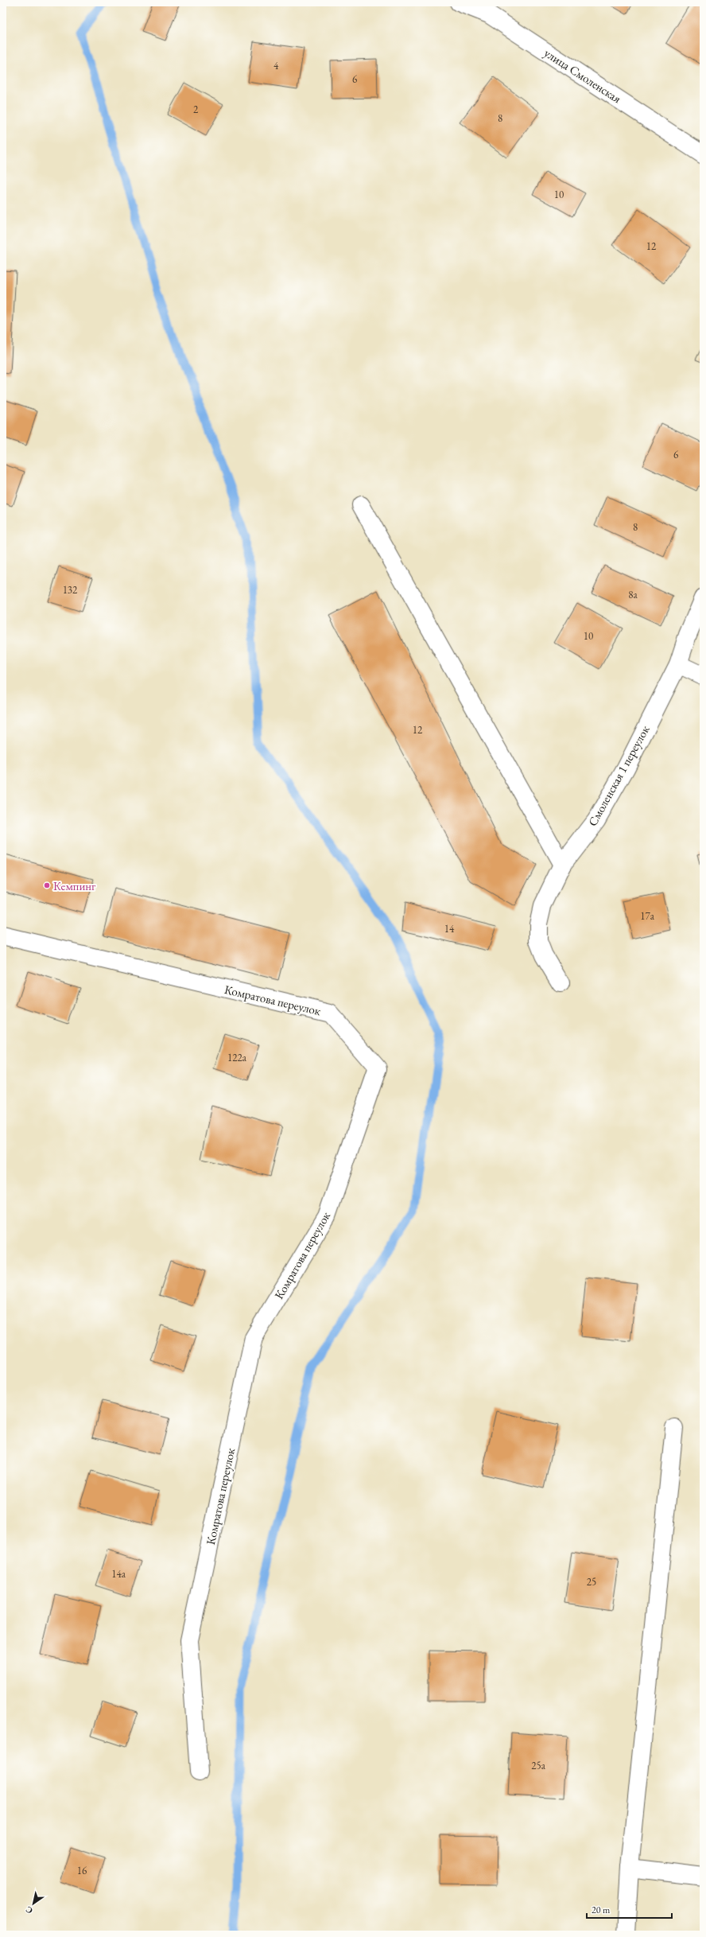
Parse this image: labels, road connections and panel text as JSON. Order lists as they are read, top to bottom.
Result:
{
  "streets": {
    "street": ["улица Смоленская", "Смоленская 1 переулок", "Комратова переулок"]
  },
  "places": ["Кемпинг"],
  "house_numbers": [
    "4",
    "6",
    "2",
    "8",
    "10",
    "12",
    "6",
    "8",
    "132",
    "8а",
    "10",
    "12",
    "17а",
    "14",
    "122а",
    "14а",
    "25",
    "25а",
    "16"
  ],
  "scale_bar": "20 m",
  "north": "bottom left"
}
